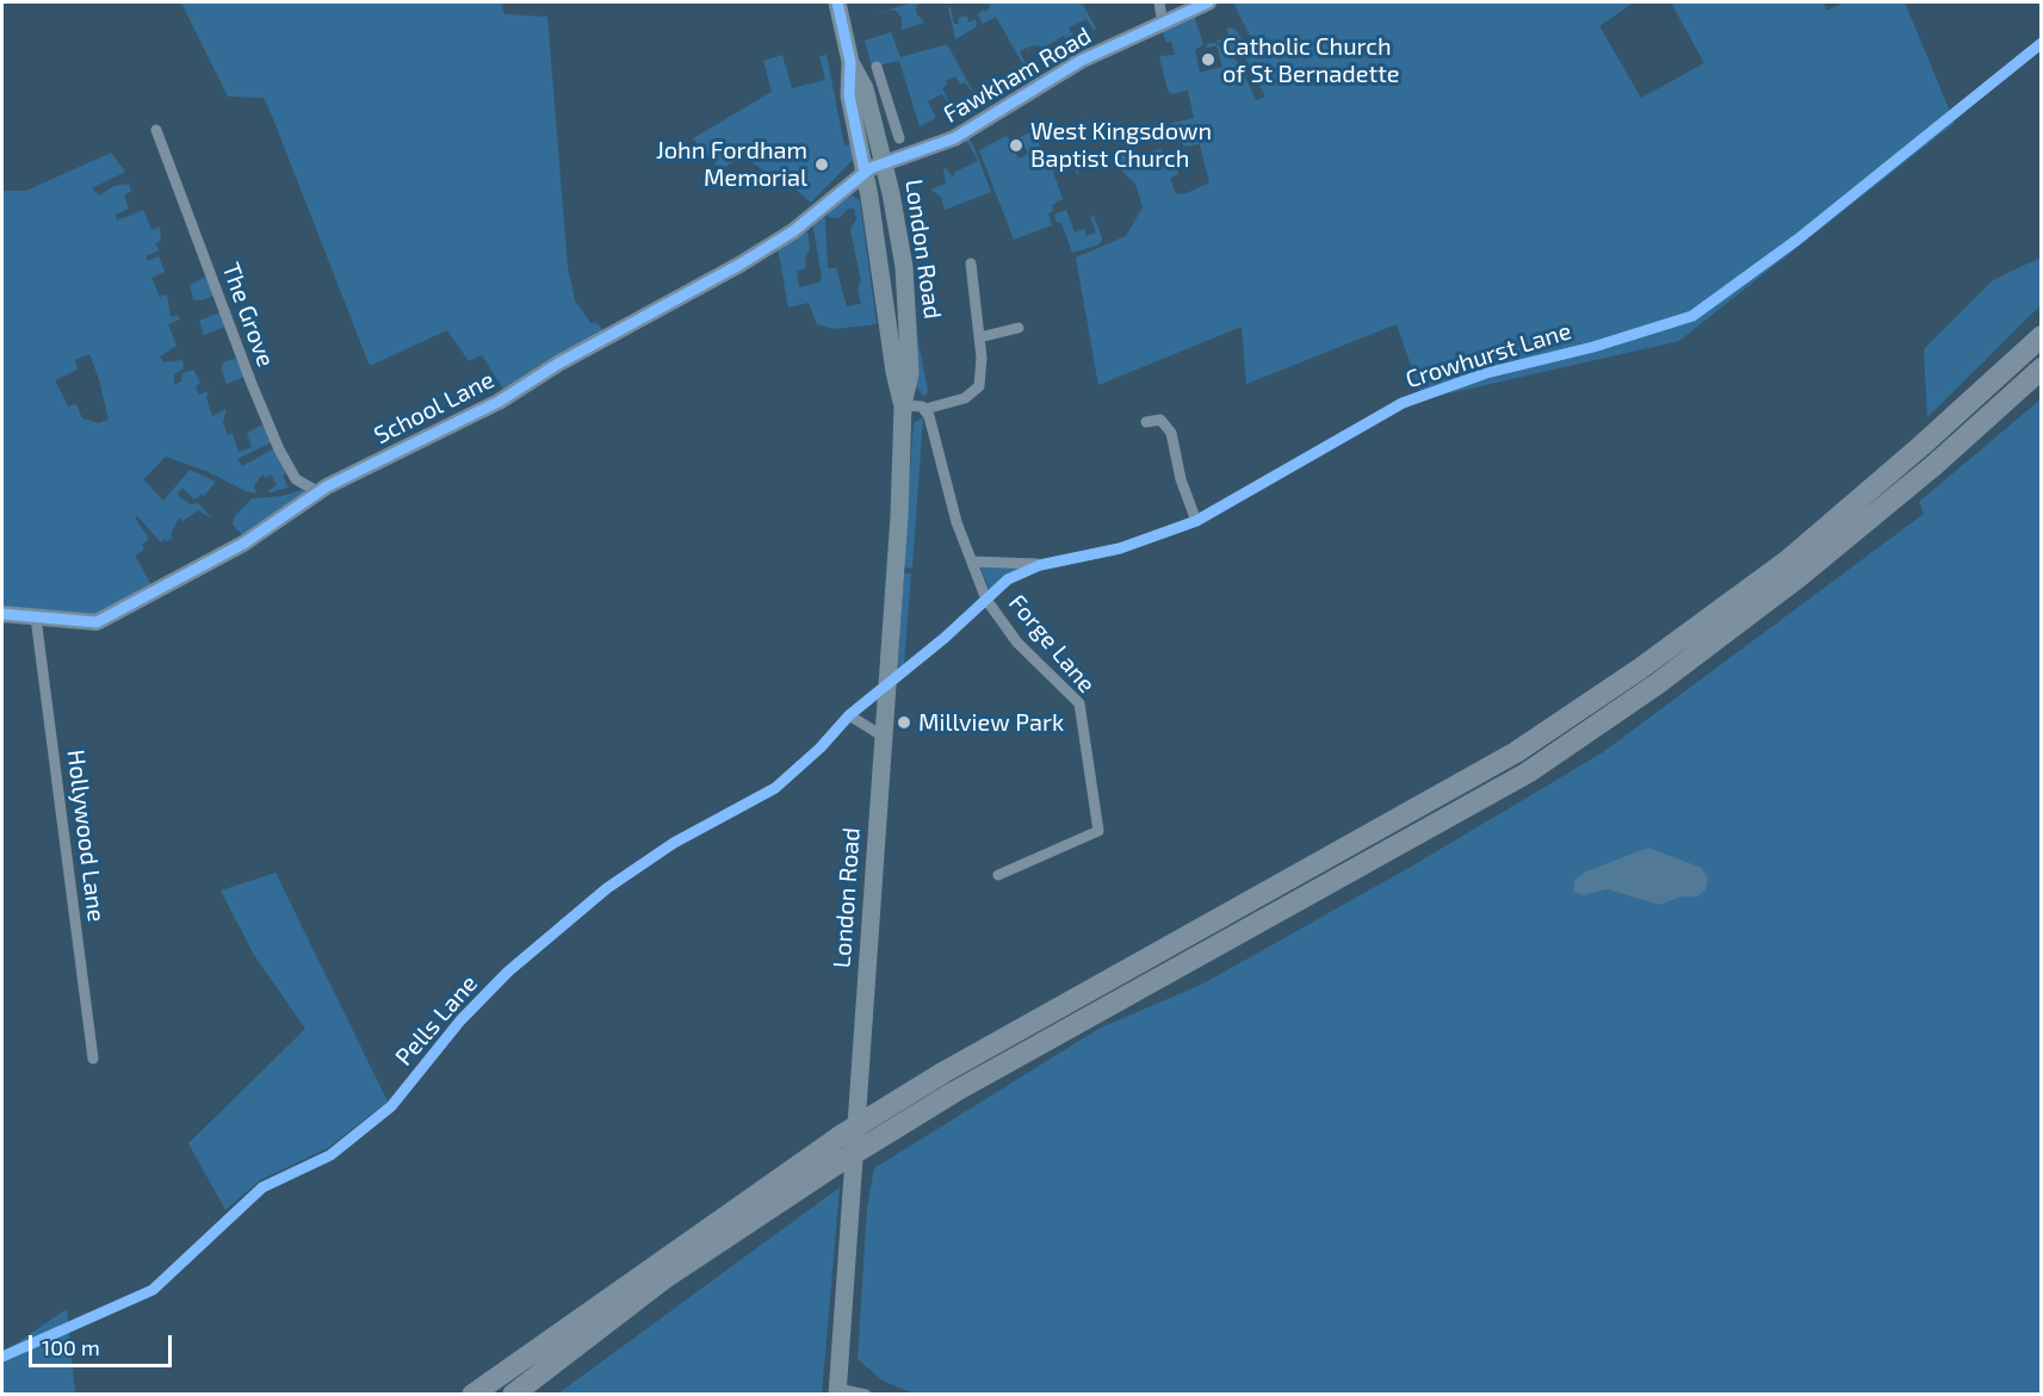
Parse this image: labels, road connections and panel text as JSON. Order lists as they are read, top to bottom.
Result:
{
  "streets": {
    "main road": ["London Road"],
    "street": [
      "Fawkham Road",
      "The Grove",
      "Crowhurst Lane",
      "School Lane",
      "Forge Lane",
      "Hollywood Lane",
      "Pells Lane"
    ]
  },
  "crossings": [
    ["Fawkham Road", "London Road"],
    ["Fawkham Road", "School Lane"],
    ["London Road", "Crowhurst Lane"],
    ["London Road", "School Lane"],
    ["London Road", "Pells Lane"],
    ["The Grove", "School Lane"],
    ["Crowhurst Lane", "Forge Lane"],
    ["Crowhurst Lane", "Pells Lane"],
    ["School Lane", "Hollywood Lane"]
  ],
  "places": [
    "Catholic Church of St Bernadette",
    "West Kingsdown Baptist Church",
    "John Fordham Memorial",
    "Millview Park"
  ],
  "scale_bar": "100 m"
}
